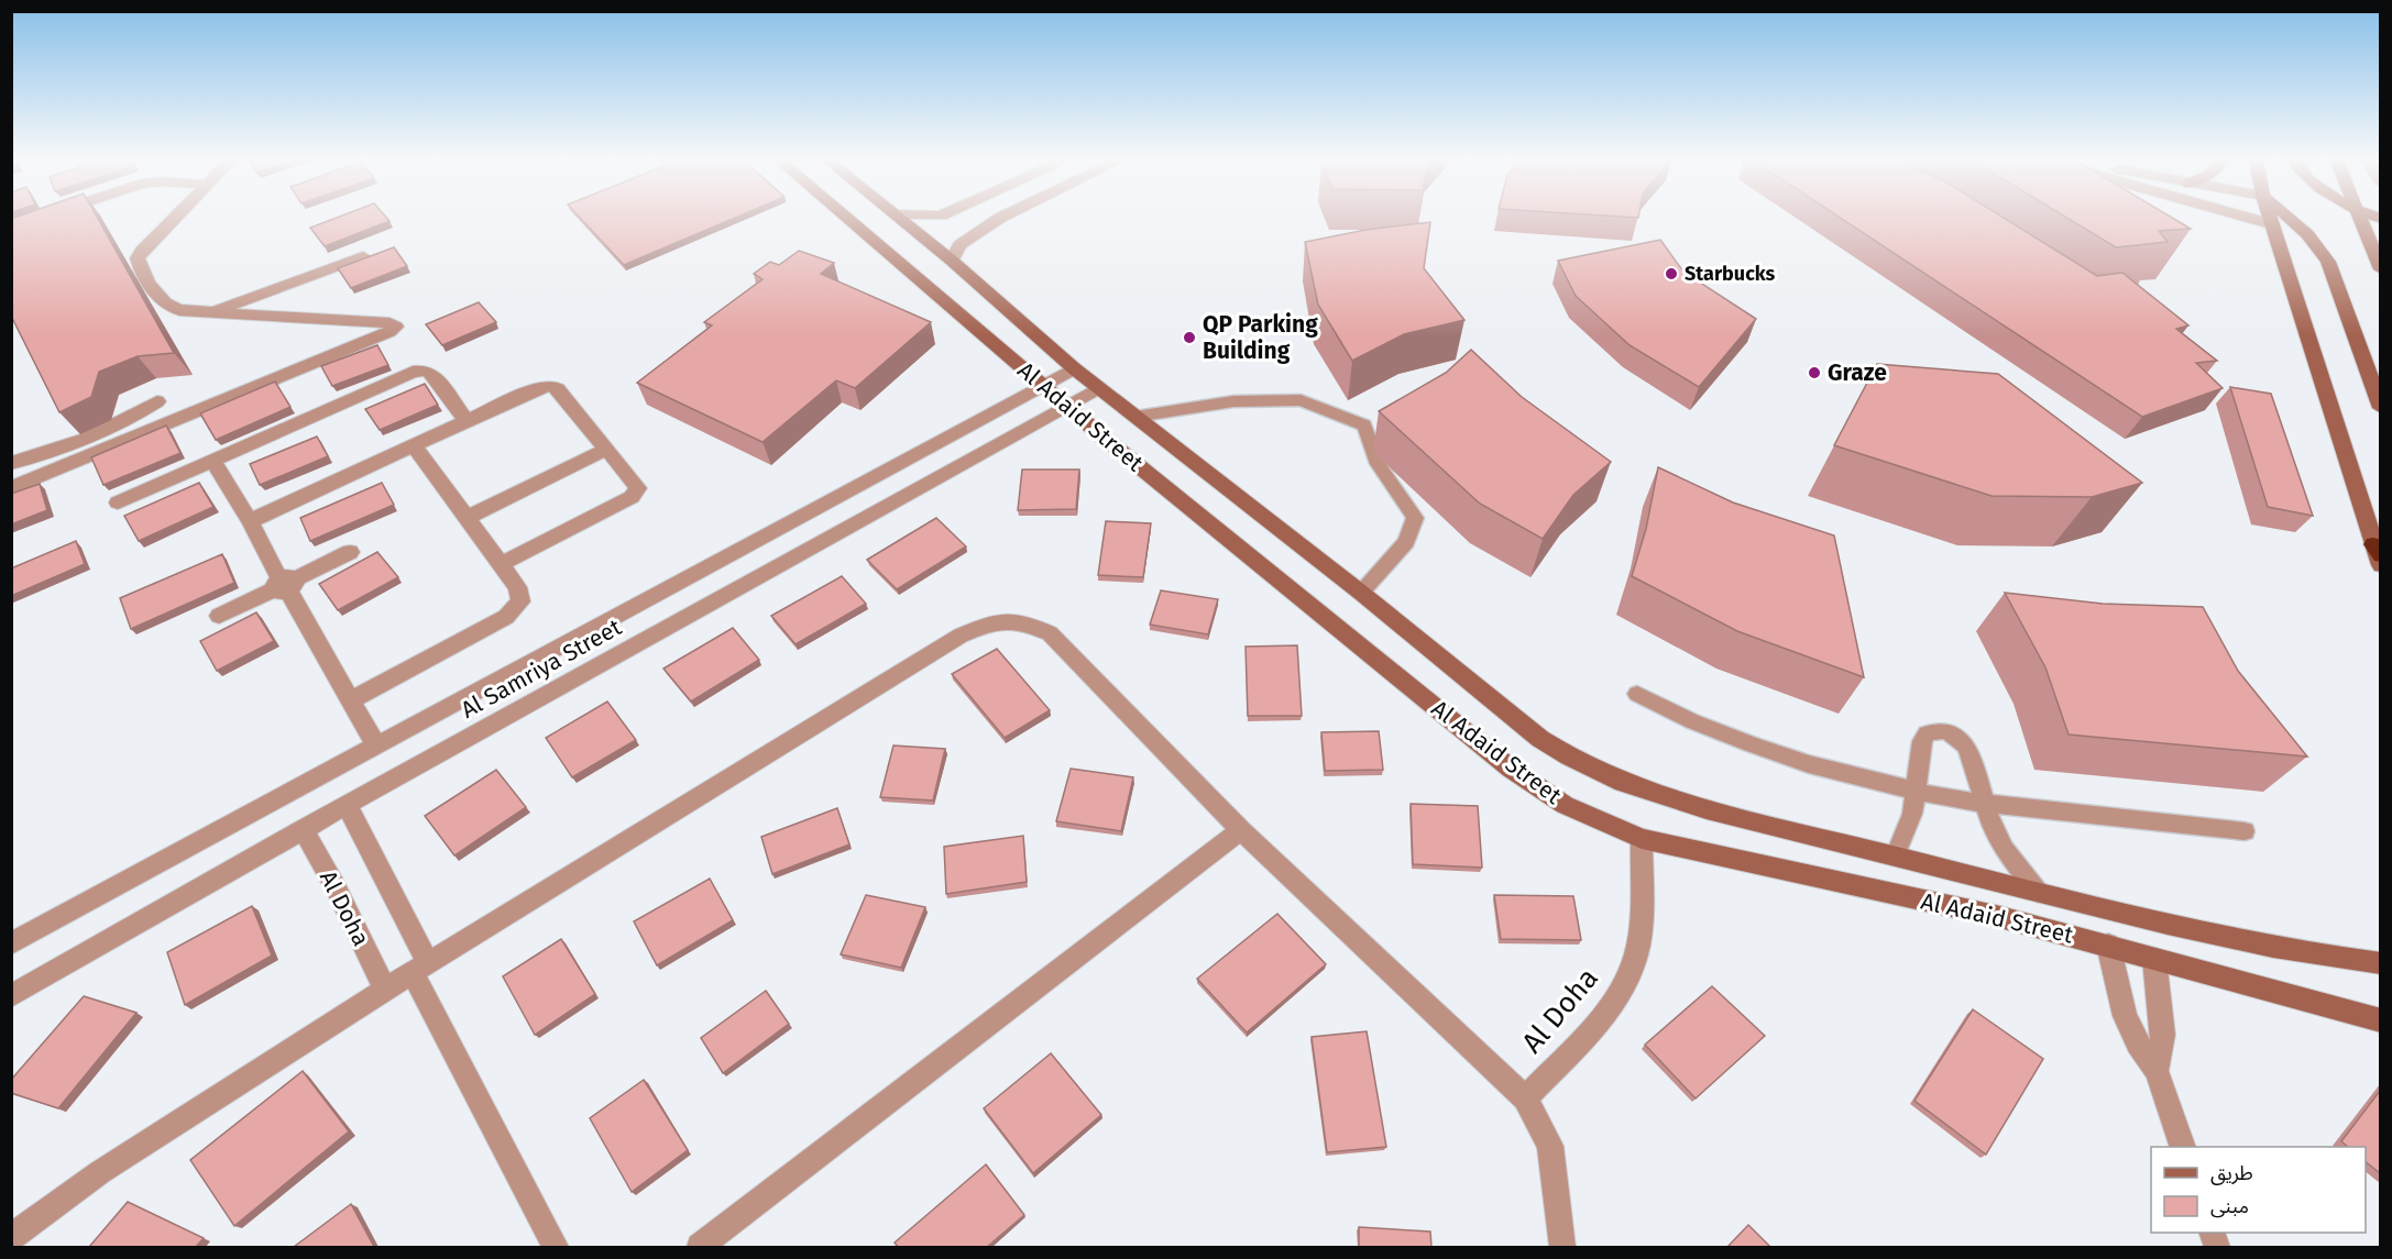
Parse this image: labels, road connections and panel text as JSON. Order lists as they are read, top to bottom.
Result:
{
  "streets": {
    "street": ["Al Adaid Street", "Al Samriya Street", "Al Doha"]
  },
  "crossings": [
    ["Al Adaid Street", "Al Samriya Street"],
    ["Al Adaid Street", "Al Doha"],
    ["Al Samriya Street", "Al Doha"]
  ],
  "places": ["Starbucks", "QP Parking Building", "Graze"],
  "legend": ["طريق", "مبنى"]
}
